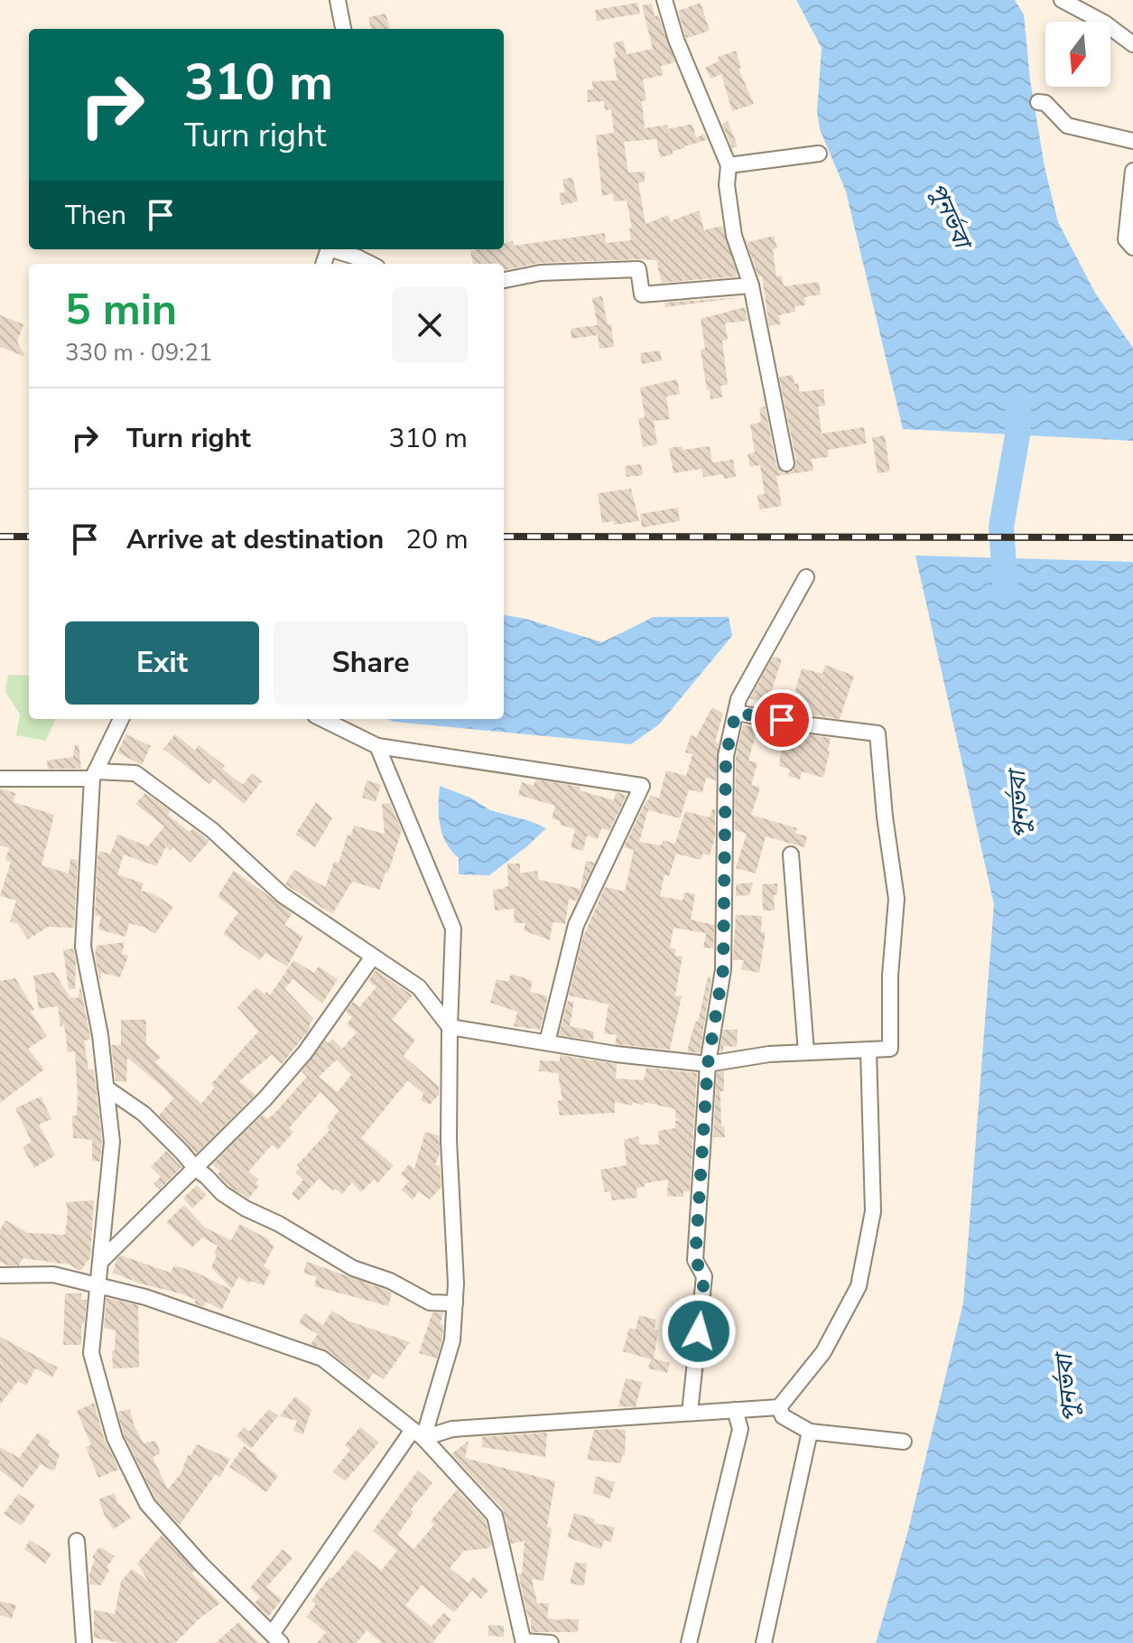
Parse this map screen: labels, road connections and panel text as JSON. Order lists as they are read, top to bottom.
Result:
{
  "water": ["পুনর্ভবা"],
  "north": "bottom",
  "page": {
    "turn": ["310 m", "Turn right"],
    "then": "Then",
    "heading": ["5 min", "330 m · 09:21"],
    "list": [
      {
        "name": "Turn right",
        "value": "310 m"
      },
      {
        "name": "Arrive at destination",
        "value": "20 m"
      }
    ],
    "buttons": ["Exit", "Share"]
  }
}
